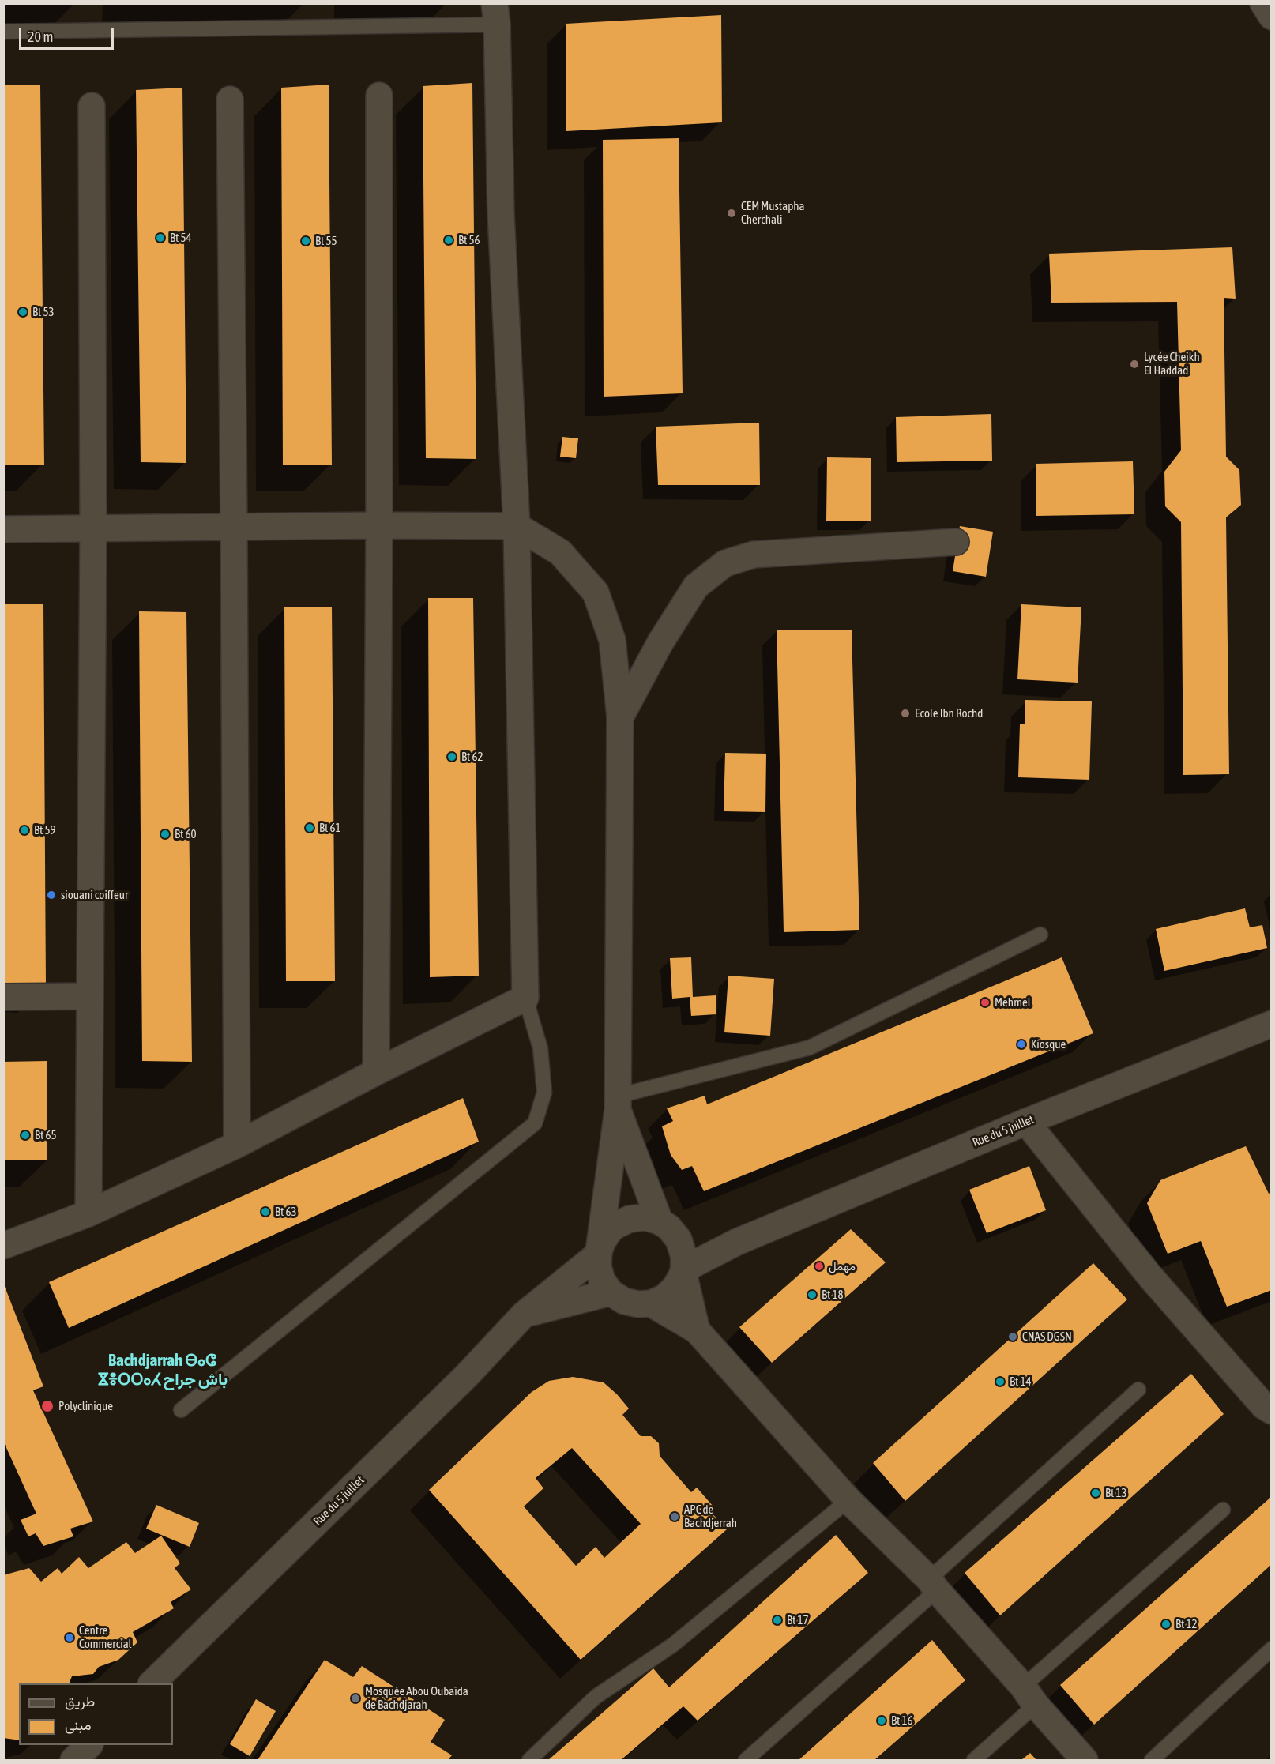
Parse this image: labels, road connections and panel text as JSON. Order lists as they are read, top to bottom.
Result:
{
  "streets": {
    "street": ["Rue du 5 juillet"]
  },
  "districts": ["Bachdjarrah ⴱⴰⵛ ⴵⴻⵔⵔⴰⵃ باش جراح"],
  "places": [
    "CEM Mustapha Cherchali",
    "Bt 54",
    "Bt 56",
    "Bt 55",
    "Bt 53",
    "Lycée Cheikh El Haddad",
    "Ecole Ibn Rochd",
    "Bt 62",
    "Bt 61",
    "Bt 59",
    "Bt 60",
    "siouani coiffeur",
    "Mehmel",
    "Kiosque",
    "Bt 65",
    "Bt 63",
    "مهمل",
    "Bt 18",
    "CNAS DGSN",
    "Bt 14",
    "Polyclinique",
    "Bt 13",
    "APC de Bachdjerrah",
    "Bt 17",
    "Bt 12",
    "Centre Commercial",
    "Mosquée Abou Oubaïda de Bachdjarah",
    "Bt 16"
  ],
  "legend": ["طريق", "مبنى"],
  "scale_bar": "20 m"
}
